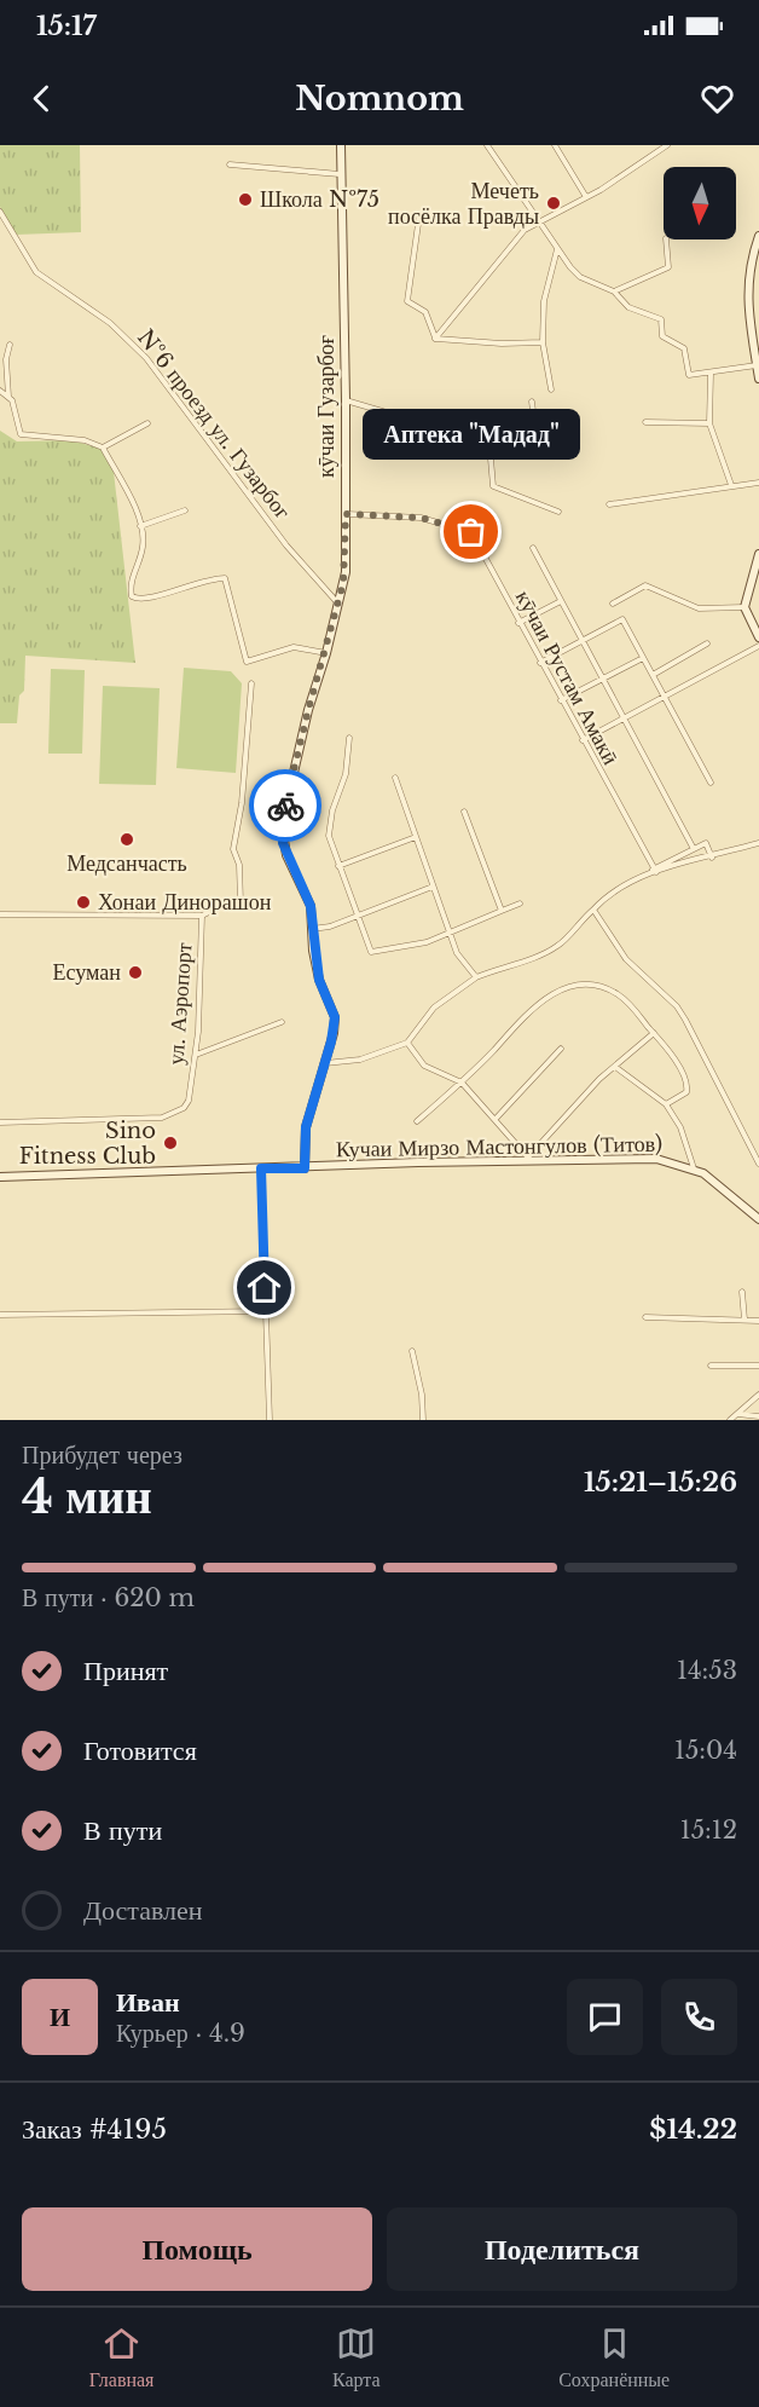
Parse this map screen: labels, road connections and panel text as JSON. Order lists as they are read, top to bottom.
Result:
{
  "streets": {
    "street": [
      "кӯчаи Гузарбоғ",
      "№6 проезд ул. Гузарбог",
      "кӯчаи Рустам Амакӣ",
      "ул. Аэропорт",
      "Кучаи Мирзо Мастонгулов (Титов)"
    ]
  },
  "crossings": [
    ["кӯчаи Гузарбоғ", "№6 проезд ул. Гузарбог"],
    ["кӯчаи Гузарбоғ", "кӯчаи Рустам Амакӣ"],
    ["кӯчаи Гузарбоғ", "Кучаи Мирзо Мастонгулов (Титов)"]
  ],
  "places": [
    "Школа №75",
    "Мечеть посёлка Правды",
    "Аптека \"Мадад\"",
    "Медсанчасть",
    "Хонаи Динорашон",
    "Есуман",
    "Sino Fitness Club"
  ],
  "north": "bottom",
  "page": {
    "status": "15:17",
    "header": "Nomnom",
    "bubble": "Аптека \"Мадад\"",
    "heading": ["4 мин", "Прибудет через", "15:21–15:26"],
    "panel": [
      "Иван",
      "Курьер · 4.9",
      "Заказ #4195",
      "$14.22"
    ],
    "bar": "В пути · 620 m",
    "list": [
      ["Принят", "14:53"],
      ["Готовится", "15:04"],
      ["В пути", "15:12"],
      "Доставлен"
    ],
    "round": "И",
    "buttons": ["Помощь", "Поделиться"],
    "tabs": ["Главная", "Карта", "Сохранённые"]
  }
}
